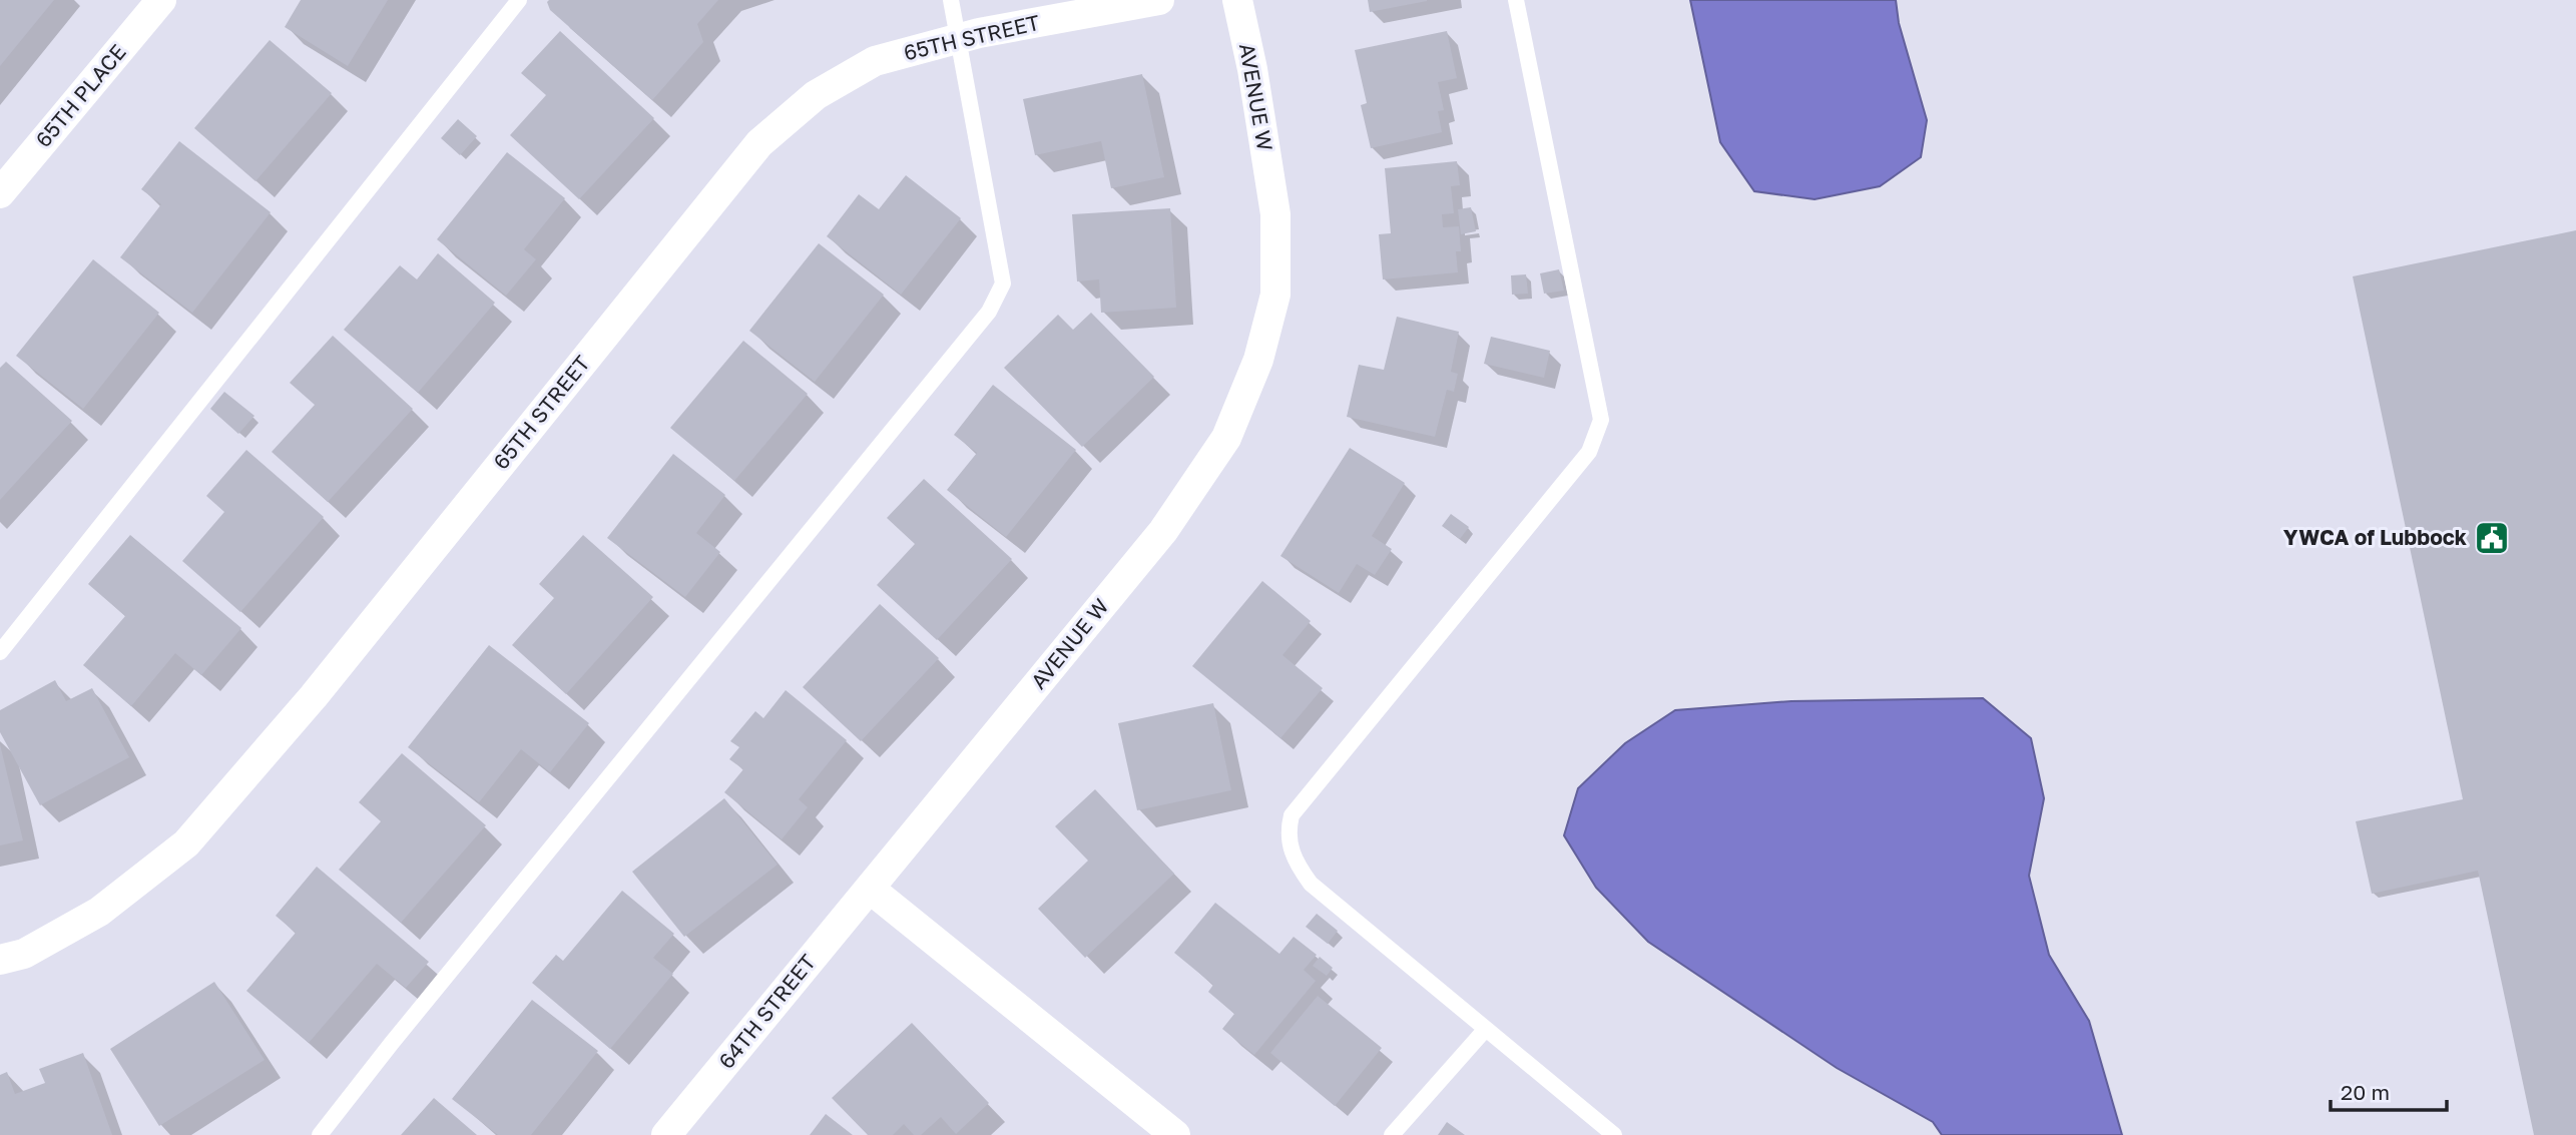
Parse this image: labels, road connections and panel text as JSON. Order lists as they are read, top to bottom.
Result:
{
  "streets": {
    "street": [
      "65TH STREET",
      "65TH PLACE",
      "AVENUE W",
      "64TH STREET"
    ]
  },
  "crossings": [
    ["AVENUE W", "64TH STREET"]
  ],
  "places": {
    "public building": ["YWCA of Lubbock"]
  },
  "scale_bar": "20 m"
}
